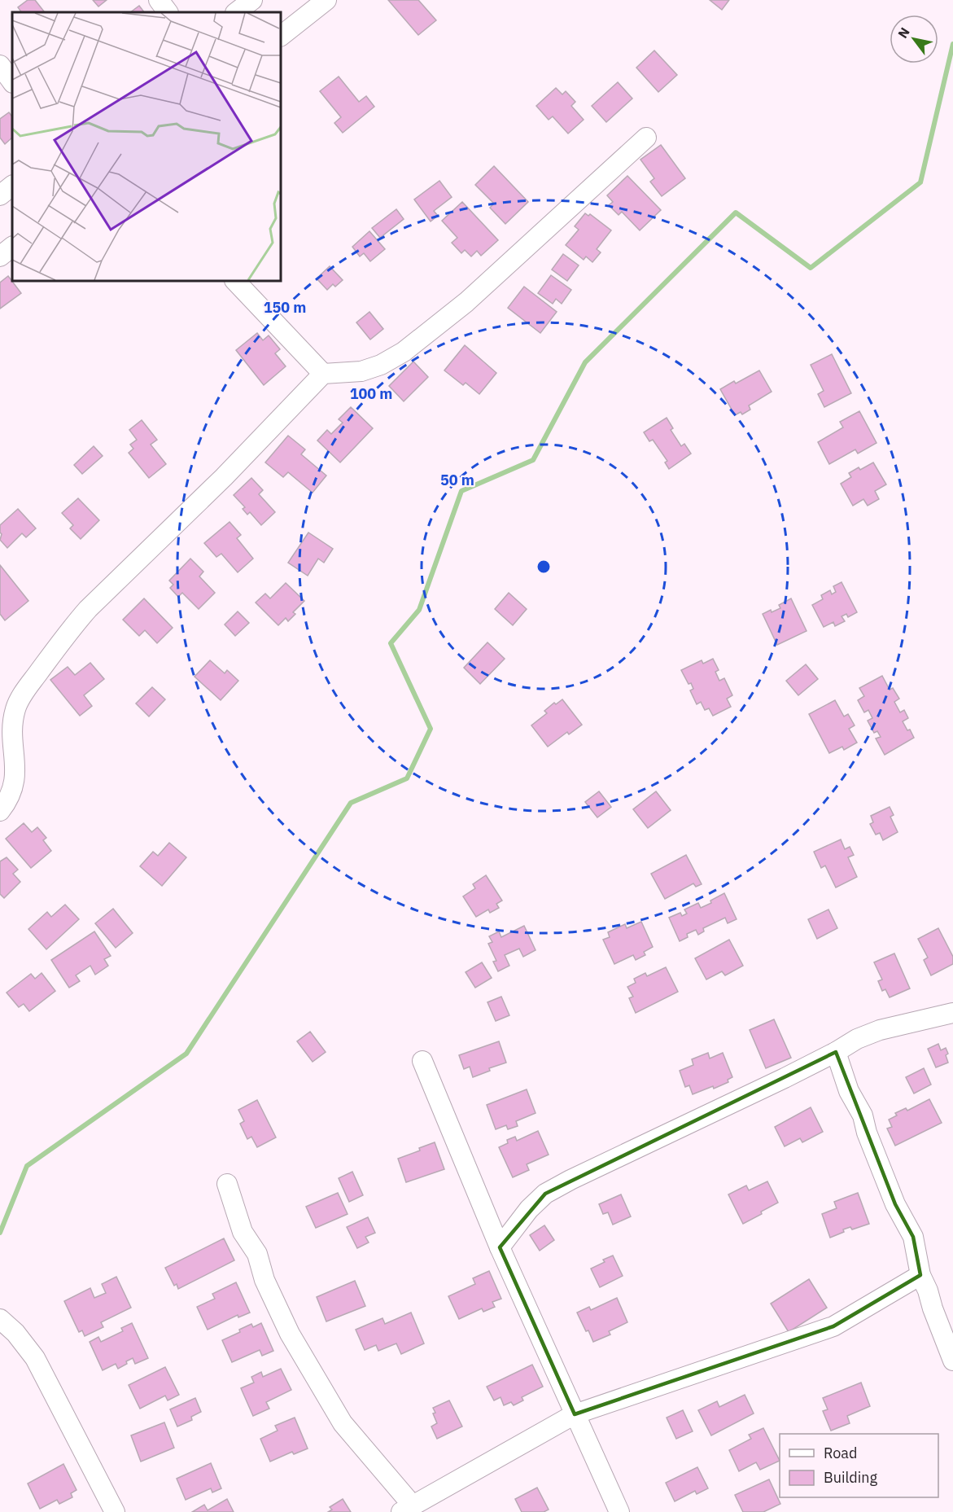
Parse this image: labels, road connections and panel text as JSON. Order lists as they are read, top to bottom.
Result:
{
  "legend": ["Road", "Building"],
  "north": "top left",
  "rings": ["150 m", "100 m", "50 m"]
}
